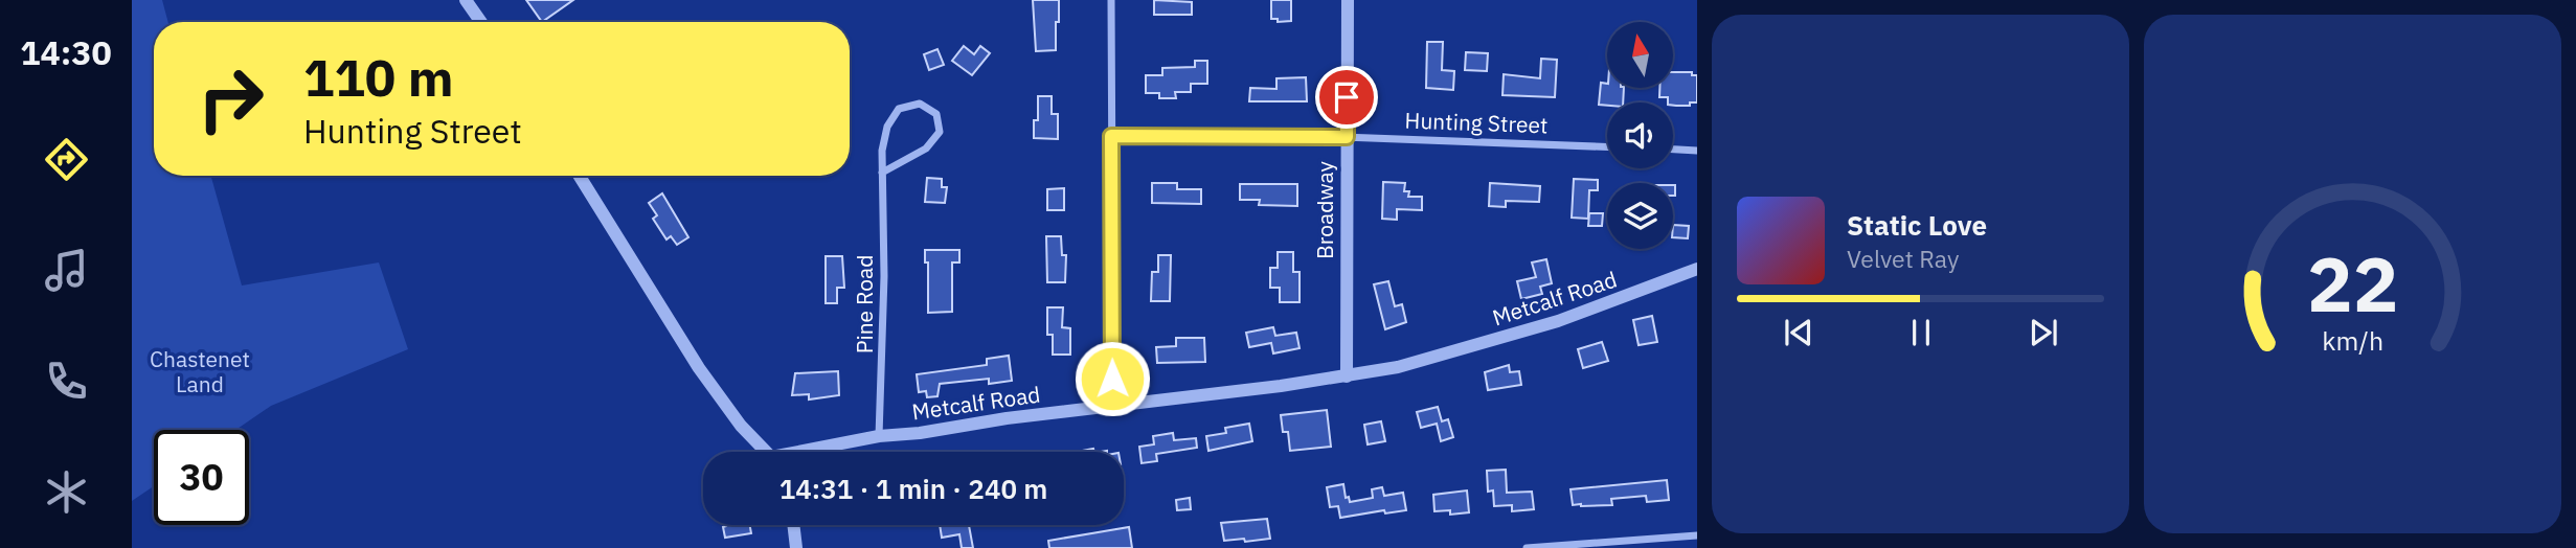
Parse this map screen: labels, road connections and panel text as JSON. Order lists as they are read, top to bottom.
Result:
{
  "streets": {
    "street": [
      "Hunting Street",
      "Broadway",
      "Metcalf Road",
      "Pine Road"
    ]
  },
  "crossings": [
    ["Hunting Street", "Broadway"],
    ["Broadway", "Metcalf Road"],
    ["Metcalf Road", "Pine Road"]
  ],
  "parks": ["Chastenet Land"],
  "north": "top",
  "page": {
    "tabs": "14:30",
    "turn": ["110 m", "Hunting Street"],
    "song": ["Static Love", "Velvet Ray"],
    "limit": "30",
    "trip": "14:31 · 1 min · 240 m",
    "gauge": ["22", "km/h"]
  }
}
